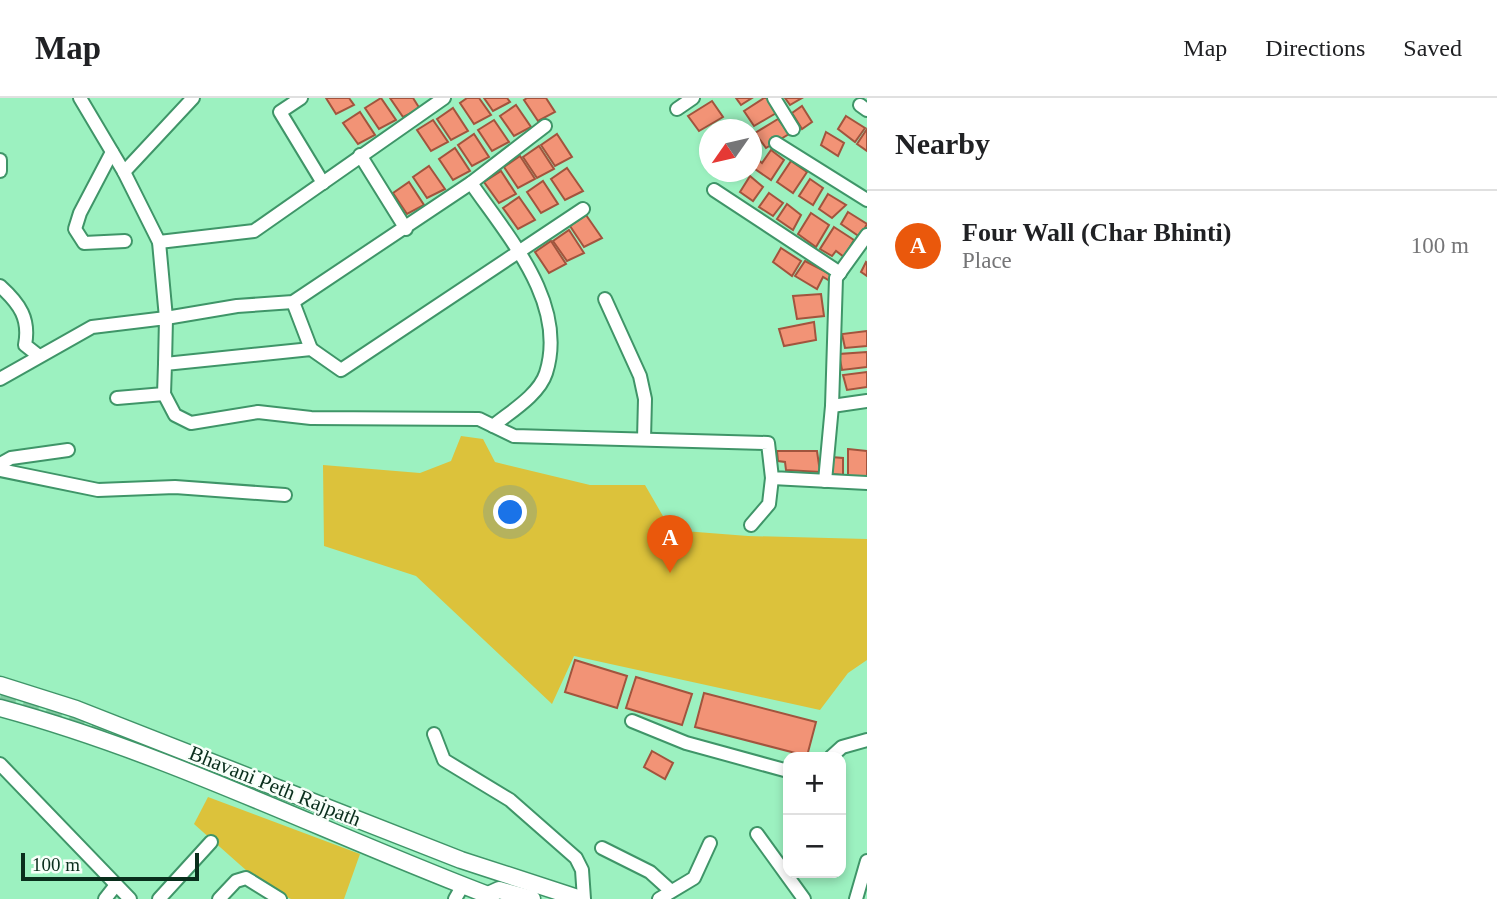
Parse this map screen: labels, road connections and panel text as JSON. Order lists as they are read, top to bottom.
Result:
{
  "streets": {
    "main road": ["Bhavani Peth Rajpath"]
  },
  "scale_bar": "100 m",
  "north": "bottom left",
  "page": {
    "header": "Map",
    "nav": ["Map", "Directions", "Saved"],
    "heading": "Nearby",
    "list": [
      {
        "mark": "A",
        "name": "Four Wall (Char Bhinti)",
        "note": "Place",
        "value": "100 m"
      }
    ],
    "pins": "A",
    "map_buttons": ["+", "−"],
    "scale": "100 m"
  }
}
